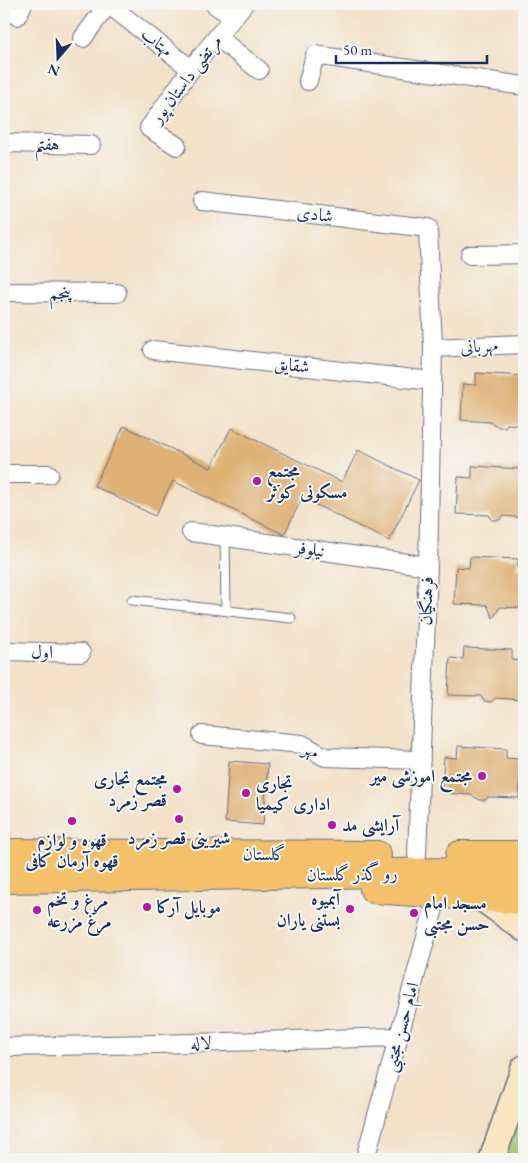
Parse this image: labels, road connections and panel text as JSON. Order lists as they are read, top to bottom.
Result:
{
  "streets": {
    "main road": ["گلستان", "رو گذر گلستان"],
    "street": [
      "مهتاب",
      "مرتضی داستان پور",
      "هفتم",
      "شادی",
      "پنجم",
      "مهربانی",
      "شقایق",
      "نیلوفر",
      "فرهنگیان",
      "اول",
      "مهر",
      "امام حسن مجتبی",
      "لاله"
    ]
  },
  "crossings": [
    ["مهتاب", "مرتضی داستان پور"],
    ["شادی", "فرهنگیان"],
    ["مهربانی", "فرهنگیان"],
    ["شقایق", "فرهنگیان"],
    ["نیلوفر", "فرهنگیان"],
    ["فرهنگیان", "مهر"],
    ["فرهنگیان", "گلستان"],
    ["امام حسن مجتبی", "لاله"]
  ],
  "places": [
    "مجتمع مسکونی کوثر",
    "مجتمع اموزشی میر",
    "مجتمع تجاری قصر زمرد",
    "تجاری اداری کیمیا",
    "شیرینی قصر زمرد",
    "قهوه و لوازم قهوه آرمان کافی",
    "آرایشی مد",
    "موبایل آرکا",
    "آبمیوه بستنی یاران",
    "مرغ و تخم مرغ مزرعه",
    "مسجد امام حسن مجتبی"
  ],
  "scale_bar": "50 m",
  "north": "bottom"
}
